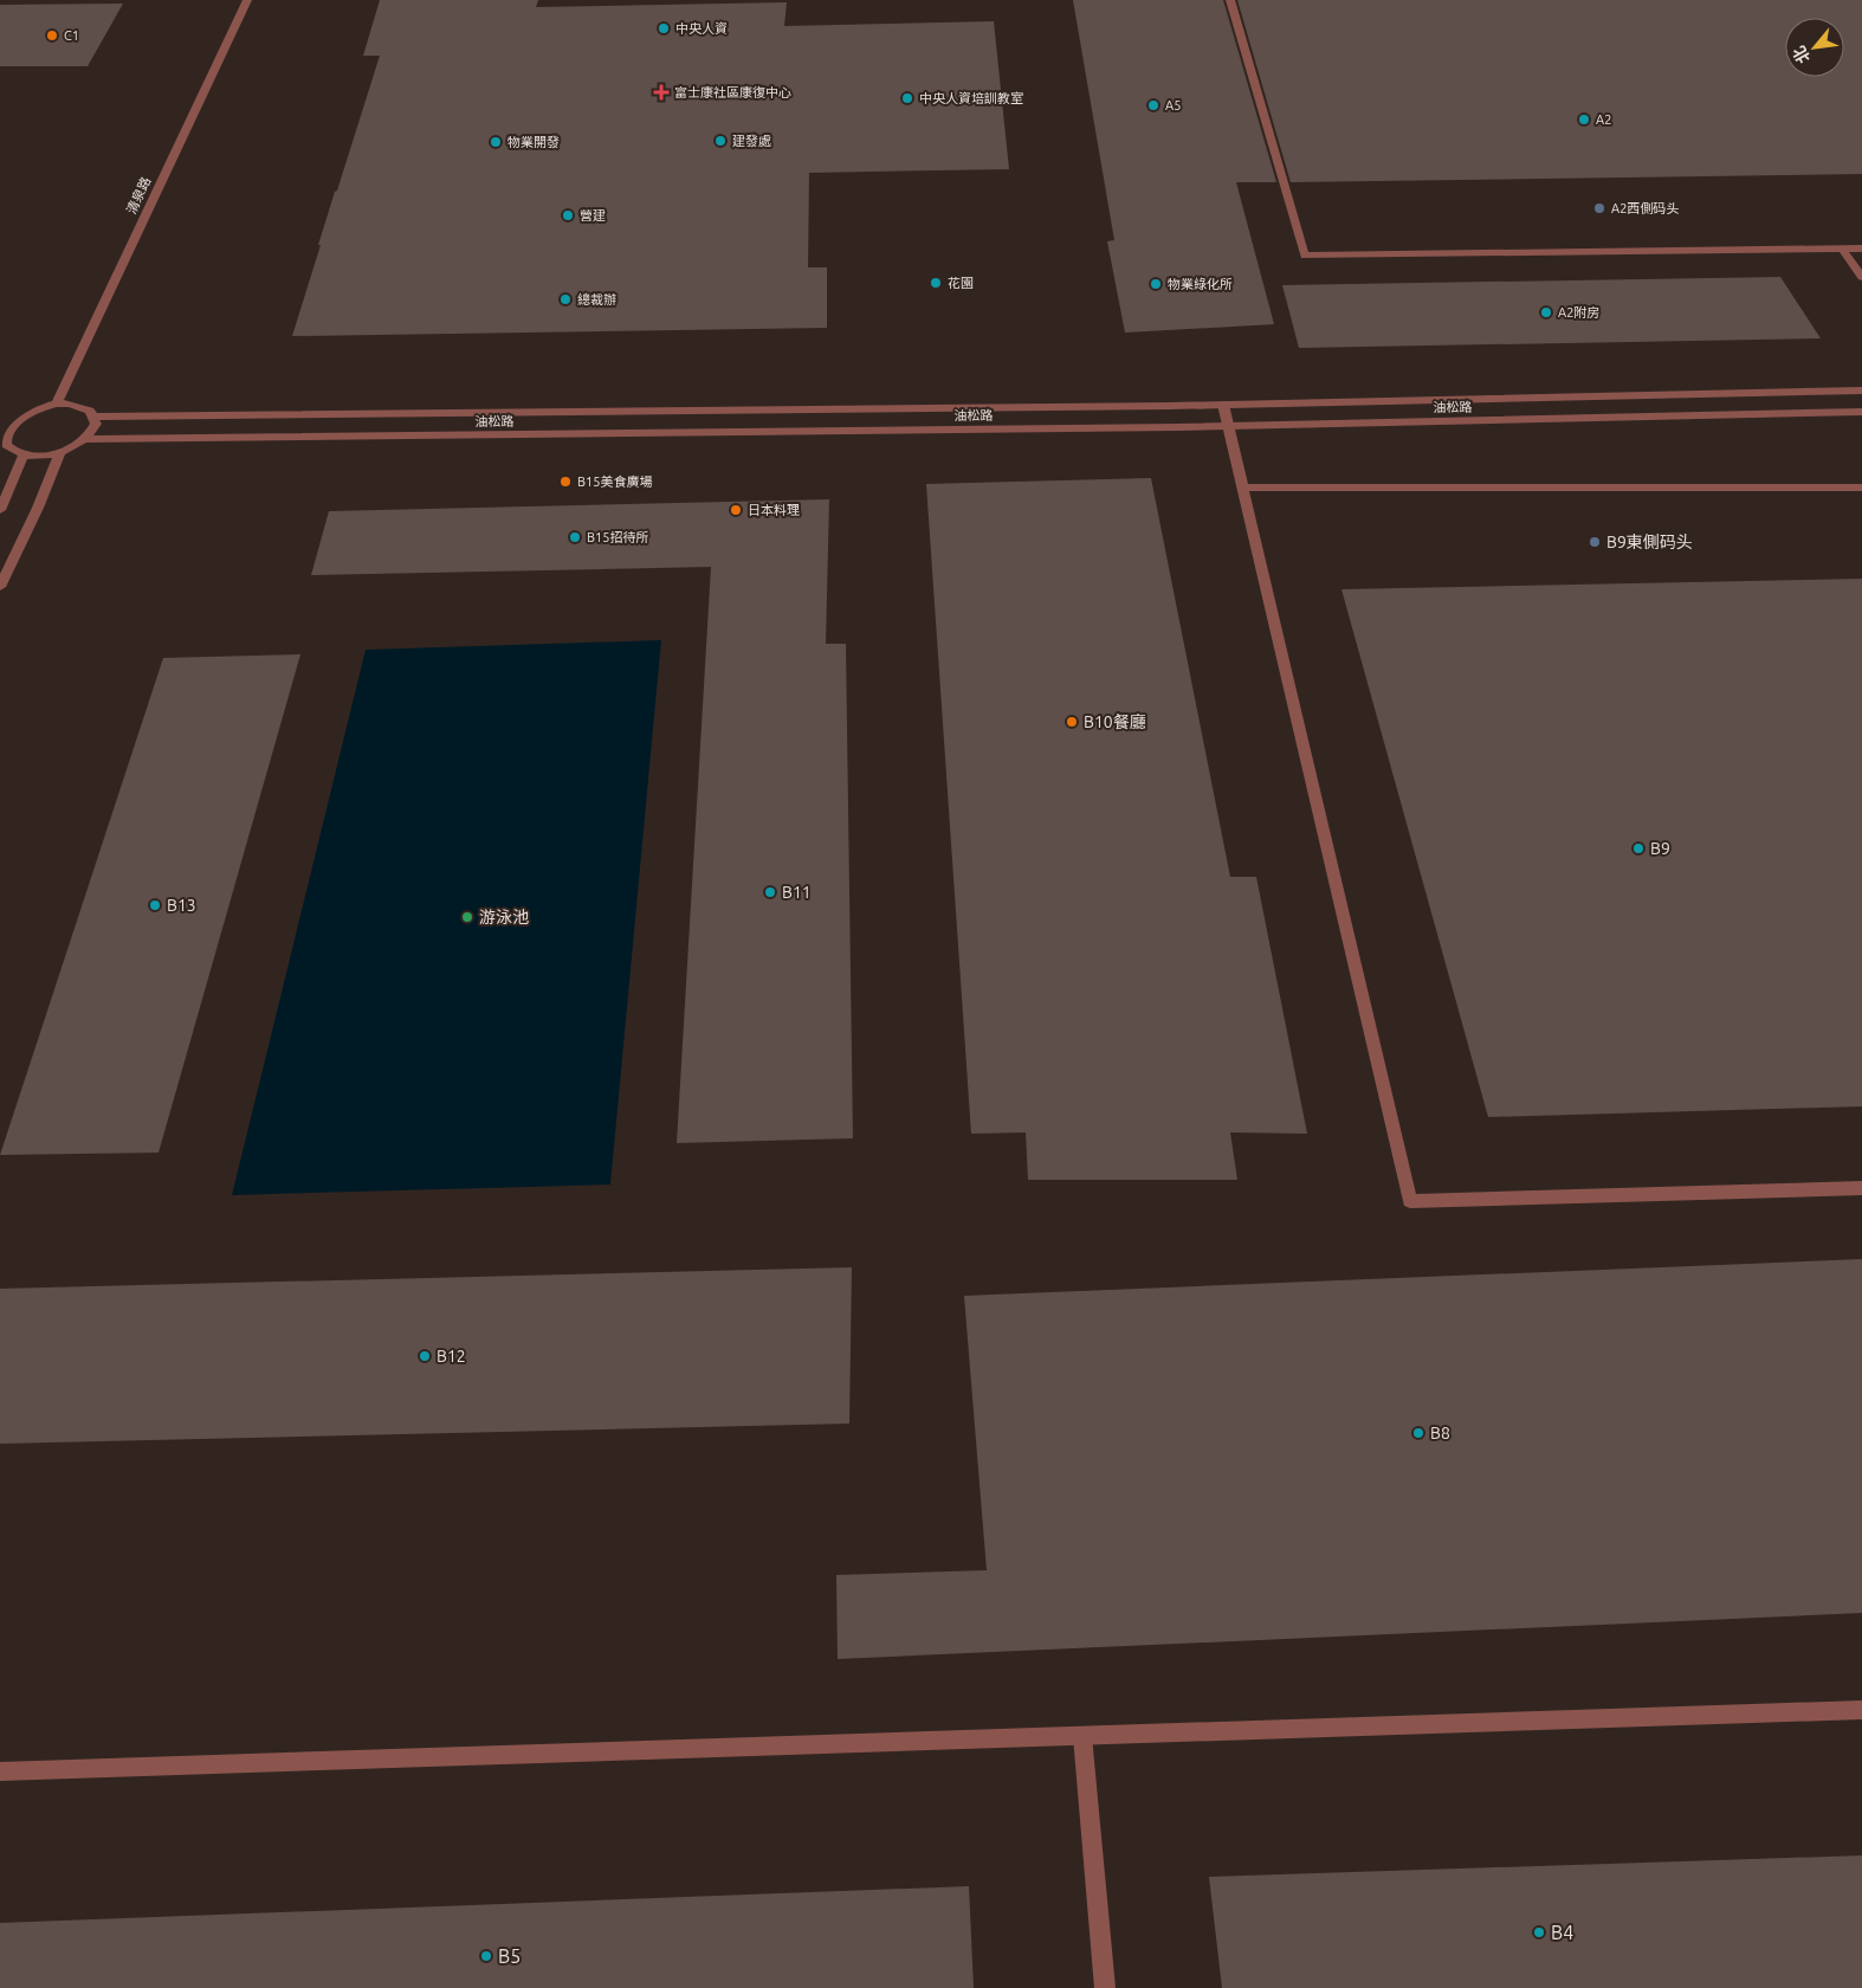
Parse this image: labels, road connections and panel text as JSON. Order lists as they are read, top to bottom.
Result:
{
  "streets": {
    "street": ["清泉路", "油松路"]
  },
  "crossings": [
    ["清泉路", "油松路"]
  ],
  "places": {
    "other": [
      "中央人資",
      "C1",
      "中央人資培訓教室",
      "A5",
      "A2",
      "建發處",
      "物業開發",
      "A2西側码头",
      "營建",
      "花園",
      "物業綠化所",
      "總裁辦",
      "A2附房",
      "B15美食廣場",
      "日本料理",
      "B15招待所",
      "B9東側码头",
      "B10餐廳",
      "B9",
      "B11",
      "B13",
      "游泳池",
      "B12",
      "B8",
      "B4",
      "B5"
    ],
    "health": ["富士康社區康復中心"]
  },
  "north": "bottom left"
}
